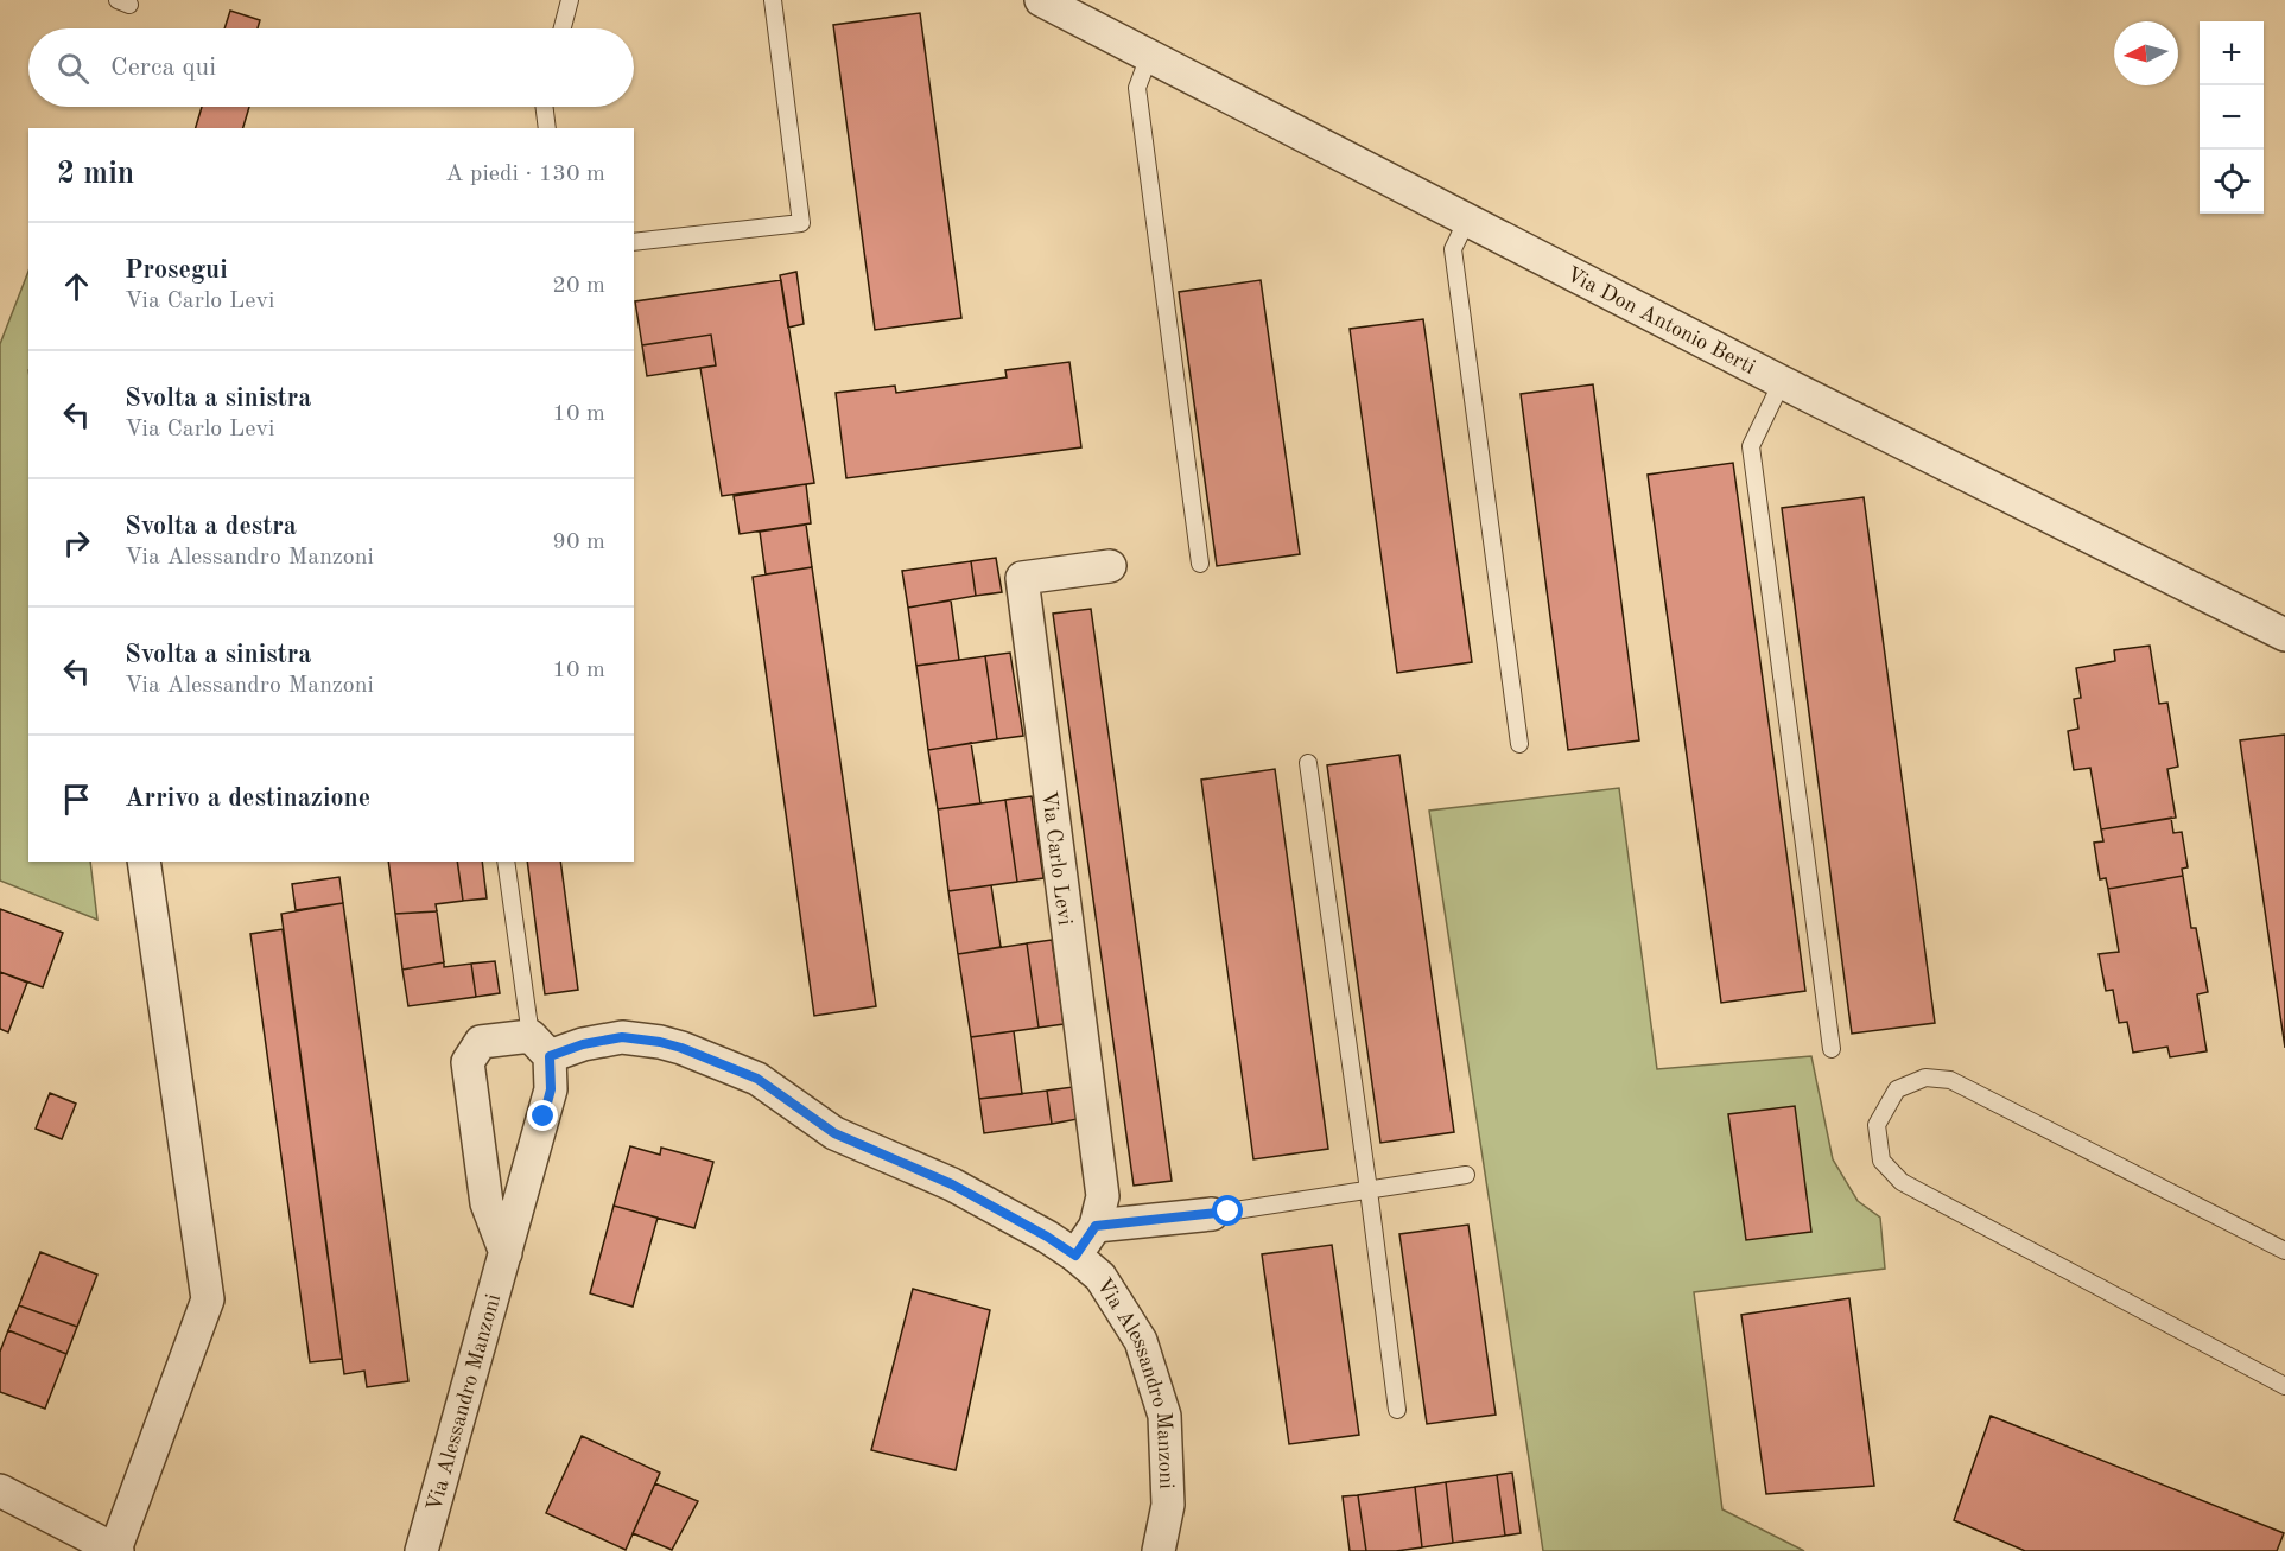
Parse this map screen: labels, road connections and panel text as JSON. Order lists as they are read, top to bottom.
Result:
{
  "streets": {
    "street": ["Via Don Antonio Berti", "Via Carlo Levi", "Via Alessandro Manzoni"]
  },
  "crossings": [
    ["Via Carlo Levi", "Via Alessandro Manzoni"]
  ],
  "north": "left",
  "page": {
    "map_buttons": ["+", "−"],
    "search": "Cerca qui",
    "heading": ["2 min", "A piedi · 130 m"],
    "list": [
      ["Prosegui", "Via Carlo Levi", "20 m"],
      ["Svolta a sinistra", "Via Carlo Levi", "10 m"],
      ["Svolta a destra", "Via Alessandro Manzoni", "90 m"],
      ["Svolta a sinistra", "Via Alessandro Manzoni", "10 m"],
      "Arrivo a destinazione"
    ]
  }
}
